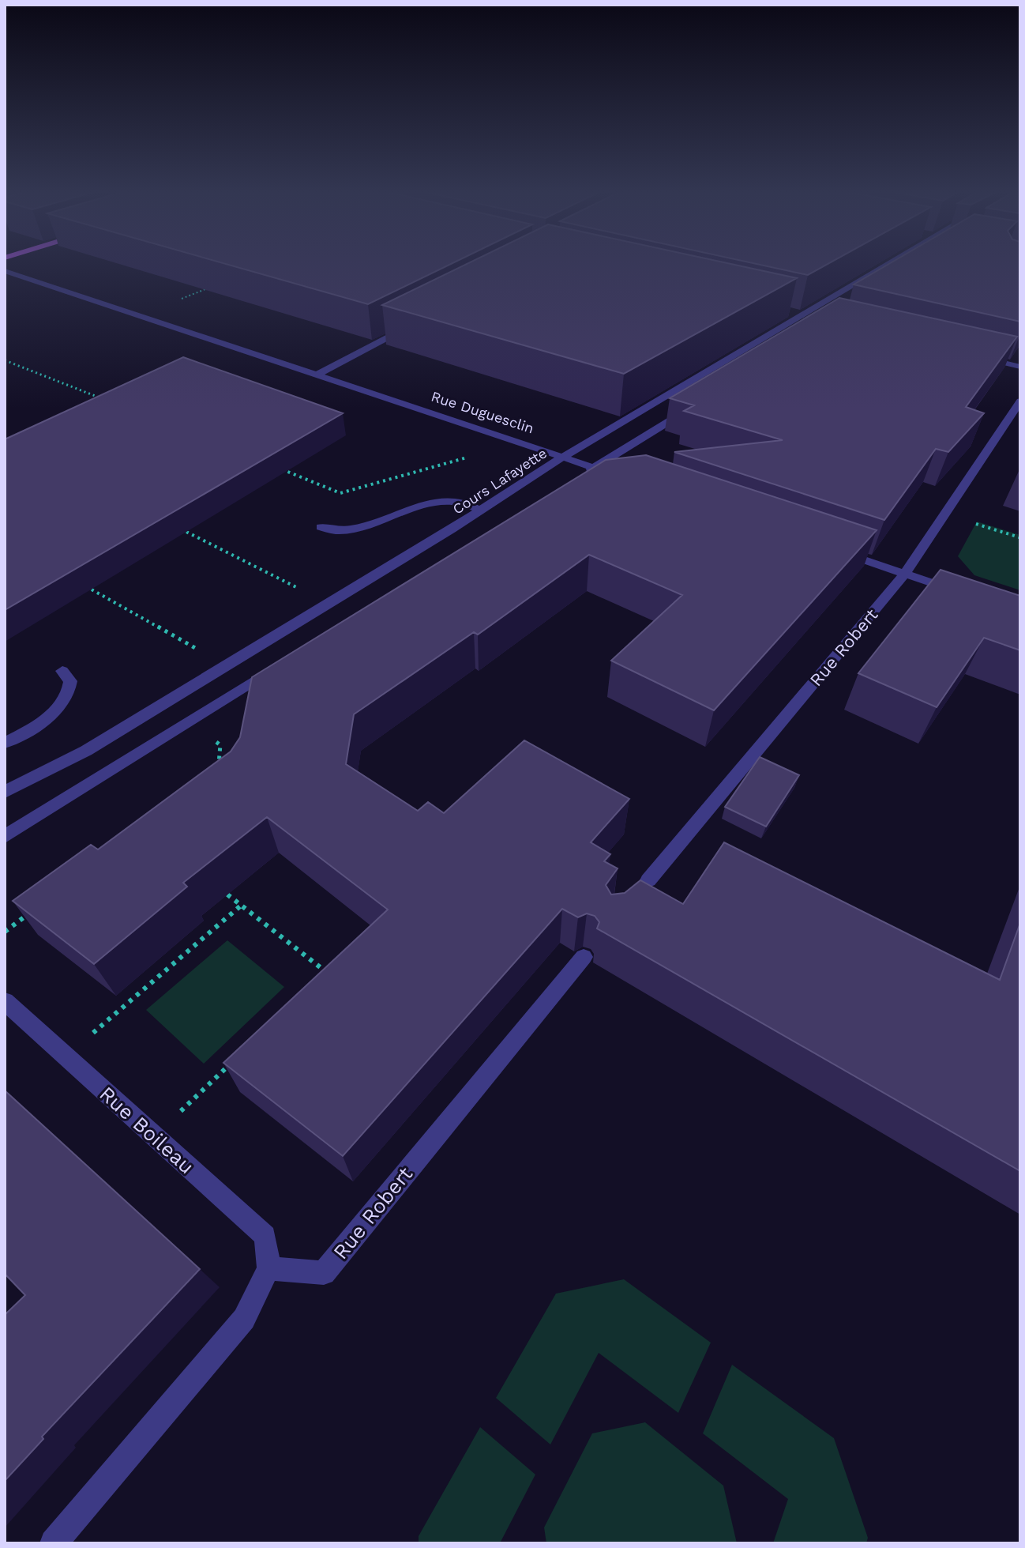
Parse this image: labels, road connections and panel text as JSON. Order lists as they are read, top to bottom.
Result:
{
  "streets": {
    "street": [
      "Rue Duguesclin",
      "Cours Lafayette",
      "Rue Robert",
      "Rue Boileau"
    ]
  },
  "crossings": [
    ["Rue Duguesclin", "Cours Lafayette"],
    ["Rue Robert", "Rue Boileau"]
  ]
}
